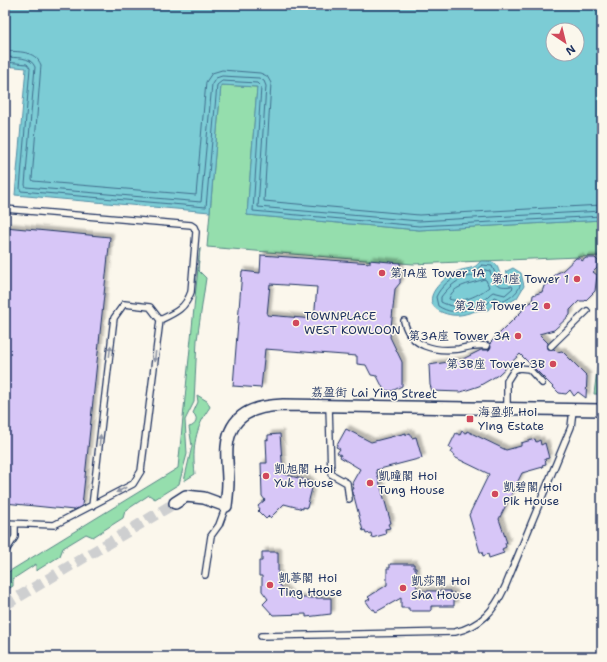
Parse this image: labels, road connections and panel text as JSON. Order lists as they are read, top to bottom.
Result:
{
  "streets": {
    "street": ["荔盈街 Lai Ying Street"]
  },
  "places": {
    "other": [
      "第1A座 Tower 1A",
      "第1座 Tower 1",
      "第2座 Tower 2",
      "TOWNPLACE WEST KOWLOON",
      "第3A座 Tower 3A",
      "第3B座 Tower 3B",
      "凱旭閣 Hoi Yuk House",
      "凱曈閣 Hoi Tung House",
      "凱碧閣 Hoi Pik House",
      "凱葶閣 Hoi Ting House",
      "凱莎閣 Hoi Sha House"
    ],
    "transit": ["海盈邨 Hoi Ying Estate"]
  },
  "north": "bottom right"
}
